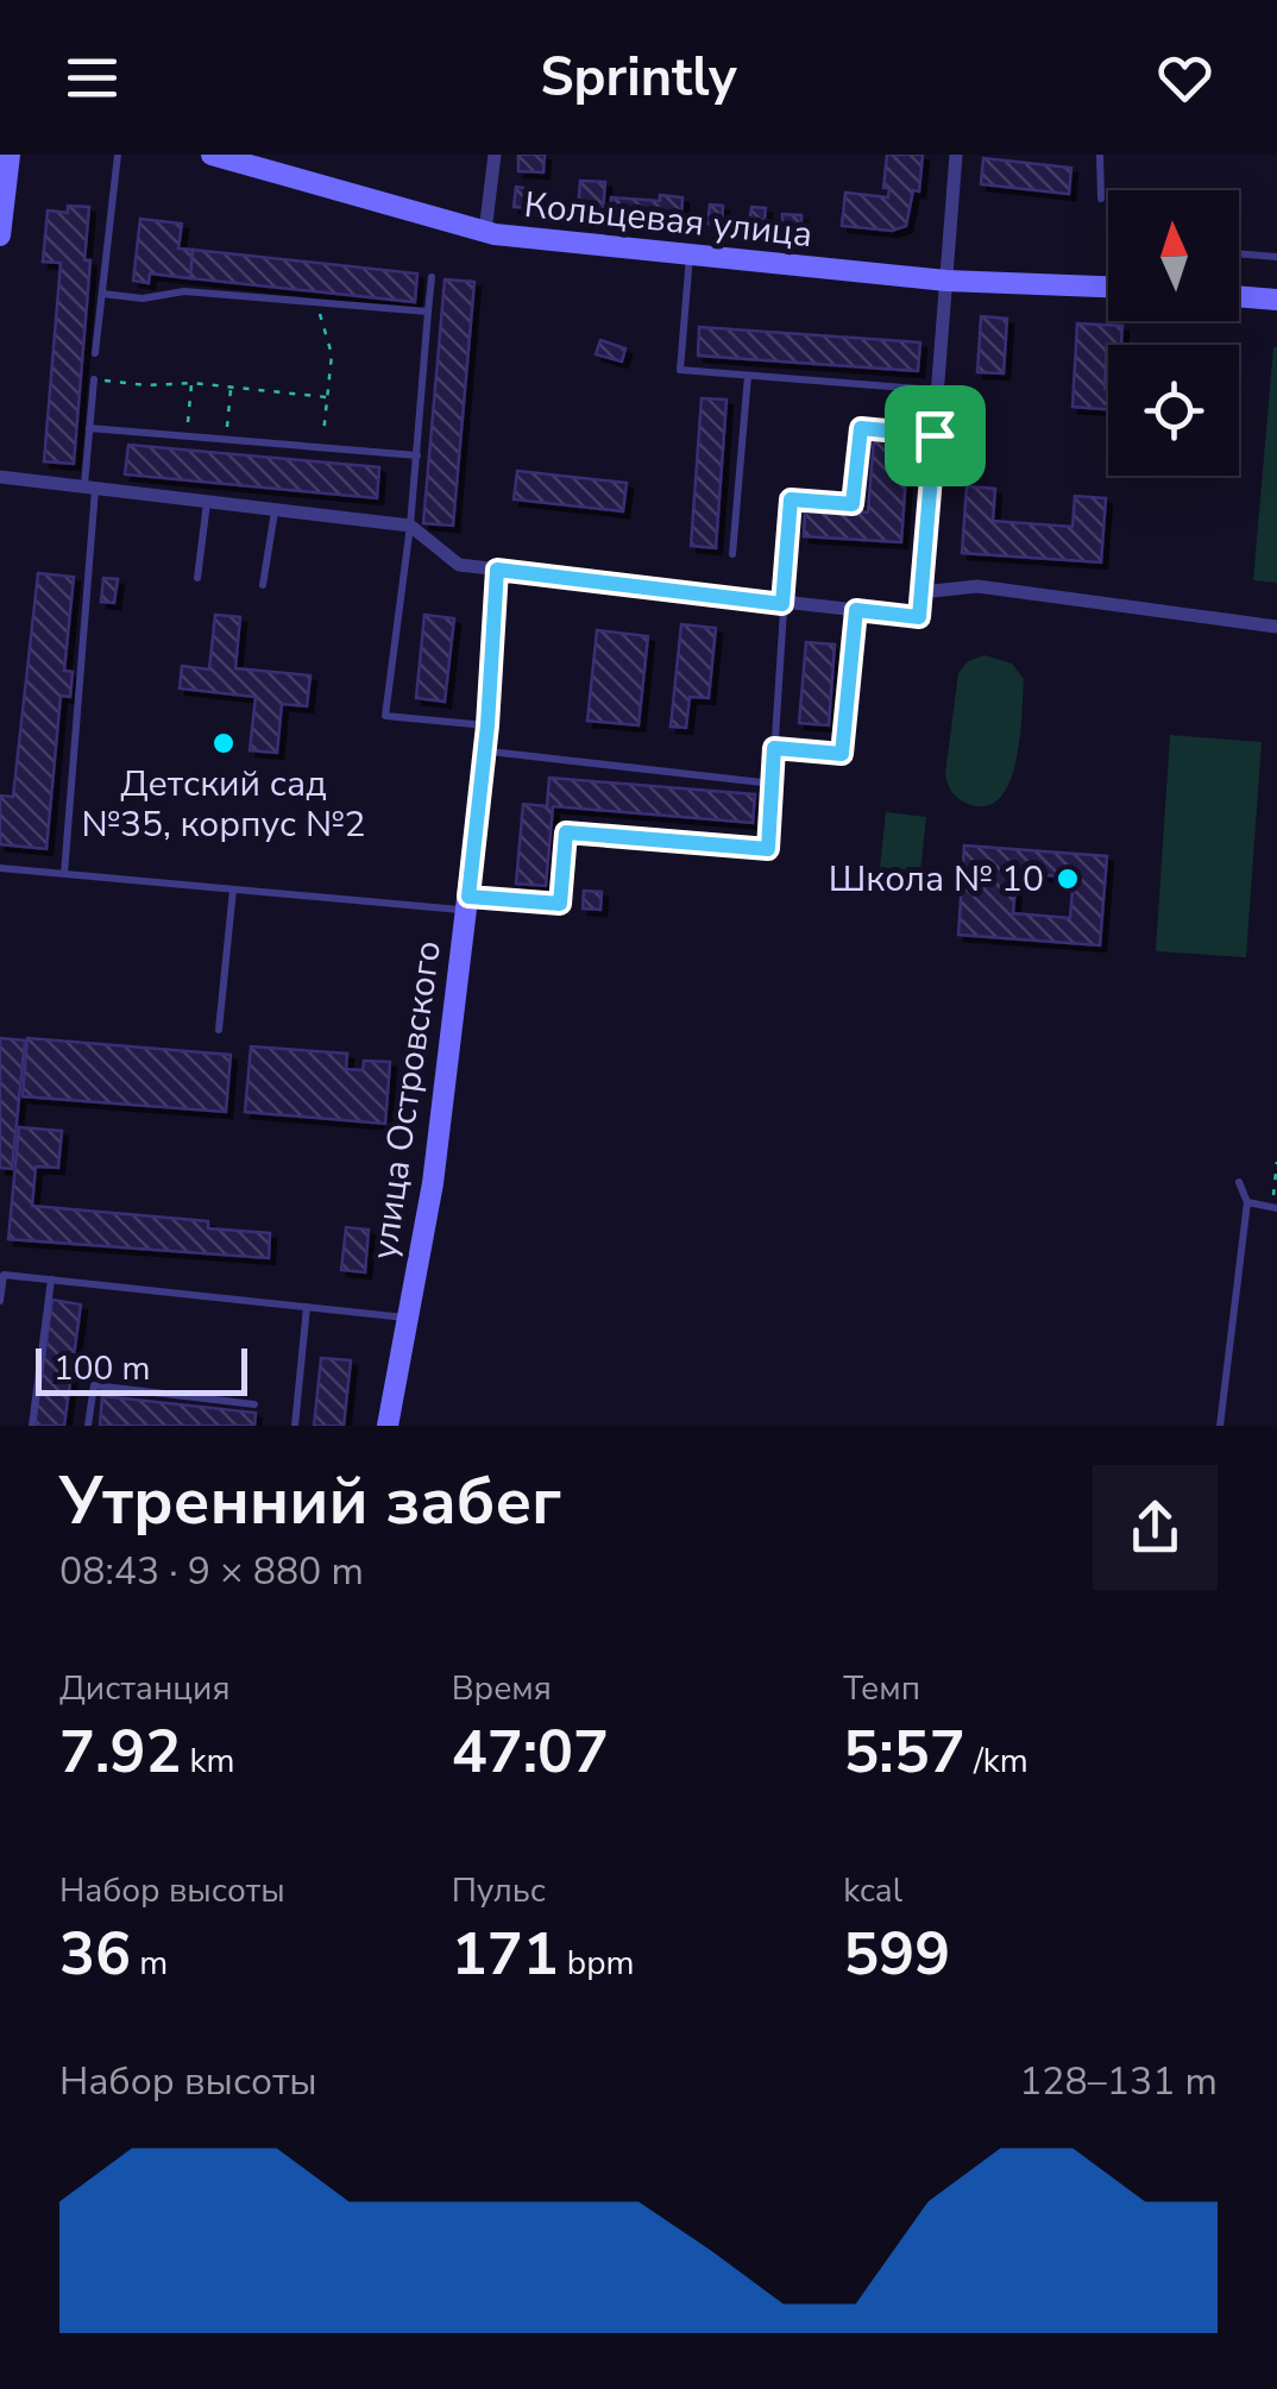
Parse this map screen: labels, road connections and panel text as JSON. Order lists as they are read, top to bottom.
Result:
{
  "streets": {
    "street": ["Кольцевая улица", "улица Островского"]
  },
  "places": ["Детский сад №35, корпус №2", "Школа № 10"],
  "scale_bar": "100 m",
  "north": "top",
  "page": {
    "header": "Sprintly",
    "scale": "100 m",
    "heading": ["Утренний забег", "08:43 · 9 × 880 m"],
    "stats": [
      ["Дистанция", "7.92 km"],
      ["Время", "47:07"],
      ["Темп", "5:57 /km"],
      ["Набор высоты", "36 m"],
      ["Пульс", "171 bpm"],
      ["kcal", "599"]
    ],
    "chart": ["Набор высоты", "128–131 m"]
  }
}
